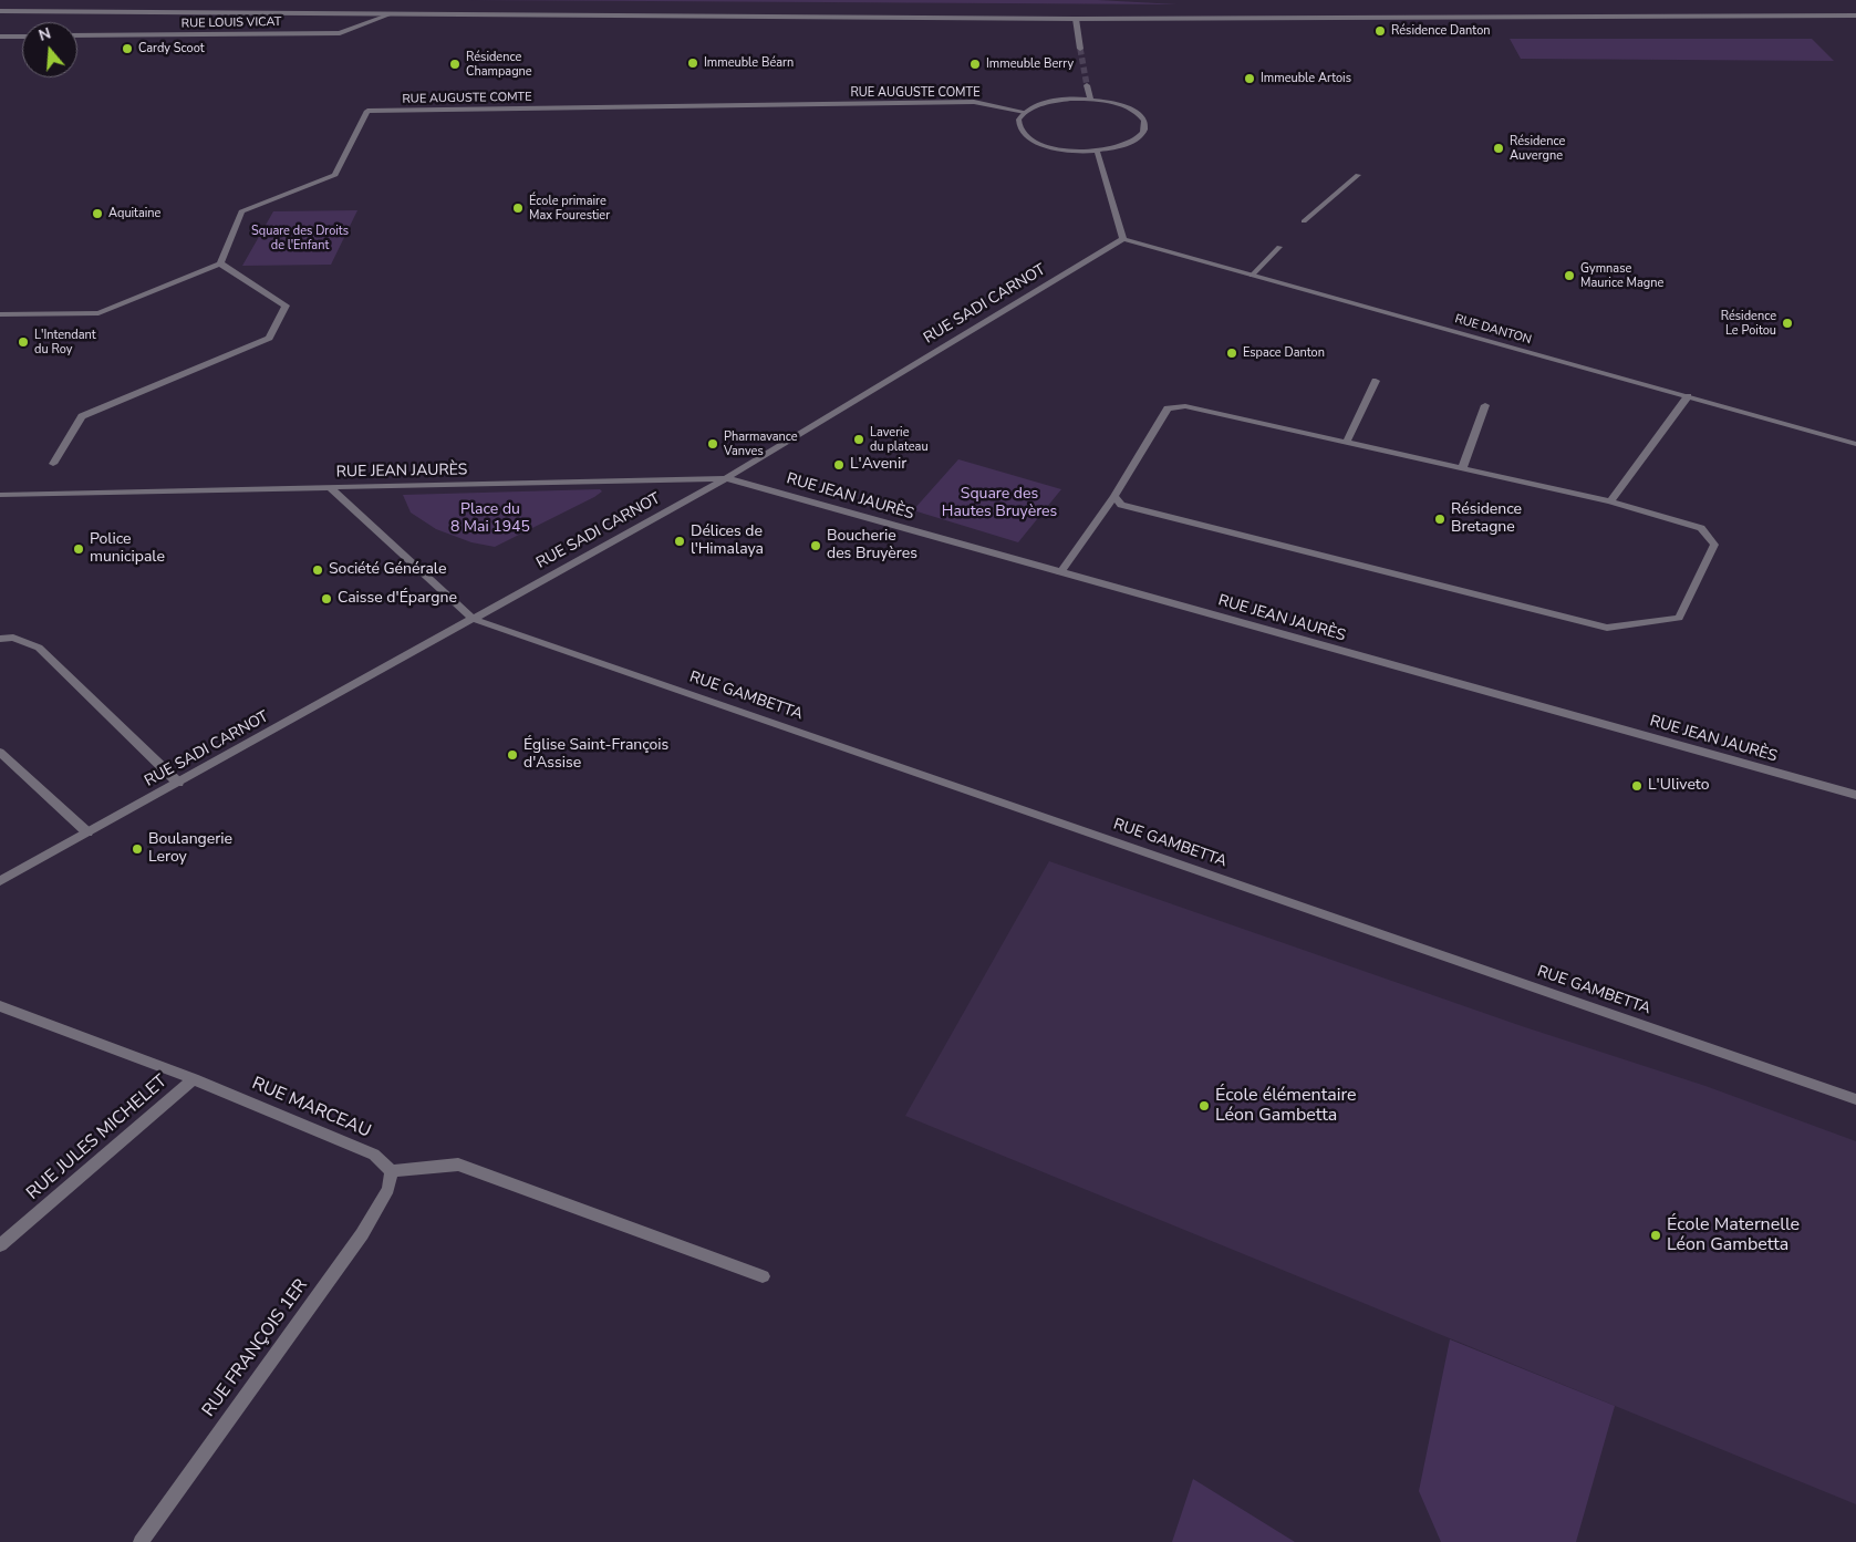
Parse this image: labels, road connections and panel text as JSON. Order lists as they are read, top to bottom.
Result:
{
  "streets": {
    "street": [
      "RUE LOUIS VICAT",
      "RUE AUGUSTE COMTE",
      "RUE SADI CARNOT",
      "RUE DANTON",
      "RUE JEAN JAURÈS",
      "RUE GAMBETTA",
      "RUE MARCEAU",
      "RUE JULES MICHELET",
      "RUE FRANÇOIS 1ER"
    ]
  },
  "crossings": [
    ["RUE SADI CARNOT", "RUE DANTON"],
    ["RUE SADI CARNOT", "RUE JEAN JAURÈS"],
    ["RUE SADI CARNOT", "RUE GAMBETTA"],
    ["RUE MARCEAU", "RUE JULES MICHELET"],
    ["RUE MARCEAU", "RUE FRANÇOIS 1ER"]
  ],
  "parks": ["Square des Droits de l'Enfant", "Square des Hautes Bruyères", "Place du 8 Mai 1945"],
  "places": [
    "Résidence Danton",
    "Cardy Scoot",
    "Immeuble Béarn",
    "Résidence Champagne",
    "Immeuble Berry",
    "Immeuble Artois",
    "Résidence Auvergne",
    "École primaire Max Fourestier",
    "Aquitaine",
    "Gymnase Maurice Magne",
    "Résidence Le Poitou",
    "L'Intendant du Roy",
    "Espace Danton",
    "Laverie du plateau",
    "Pharmavance Vanves",
    "L'Avenir",
    "Résidence Bretagne",
    "Délices de l'Himalaya",
    "Boucherie des Bruyères",
    "Police municipale",
    "Société Générale",
    "Caisse d'Épargne",
    "Église Saint-François d'Assise",
    "L'Uliveto",
    "Boulangerie Leroy",
    "École élémentaire Léon Gambetta",
    "École Maternelle Léon Gambetta"
  ],
  "north": "top"
}
